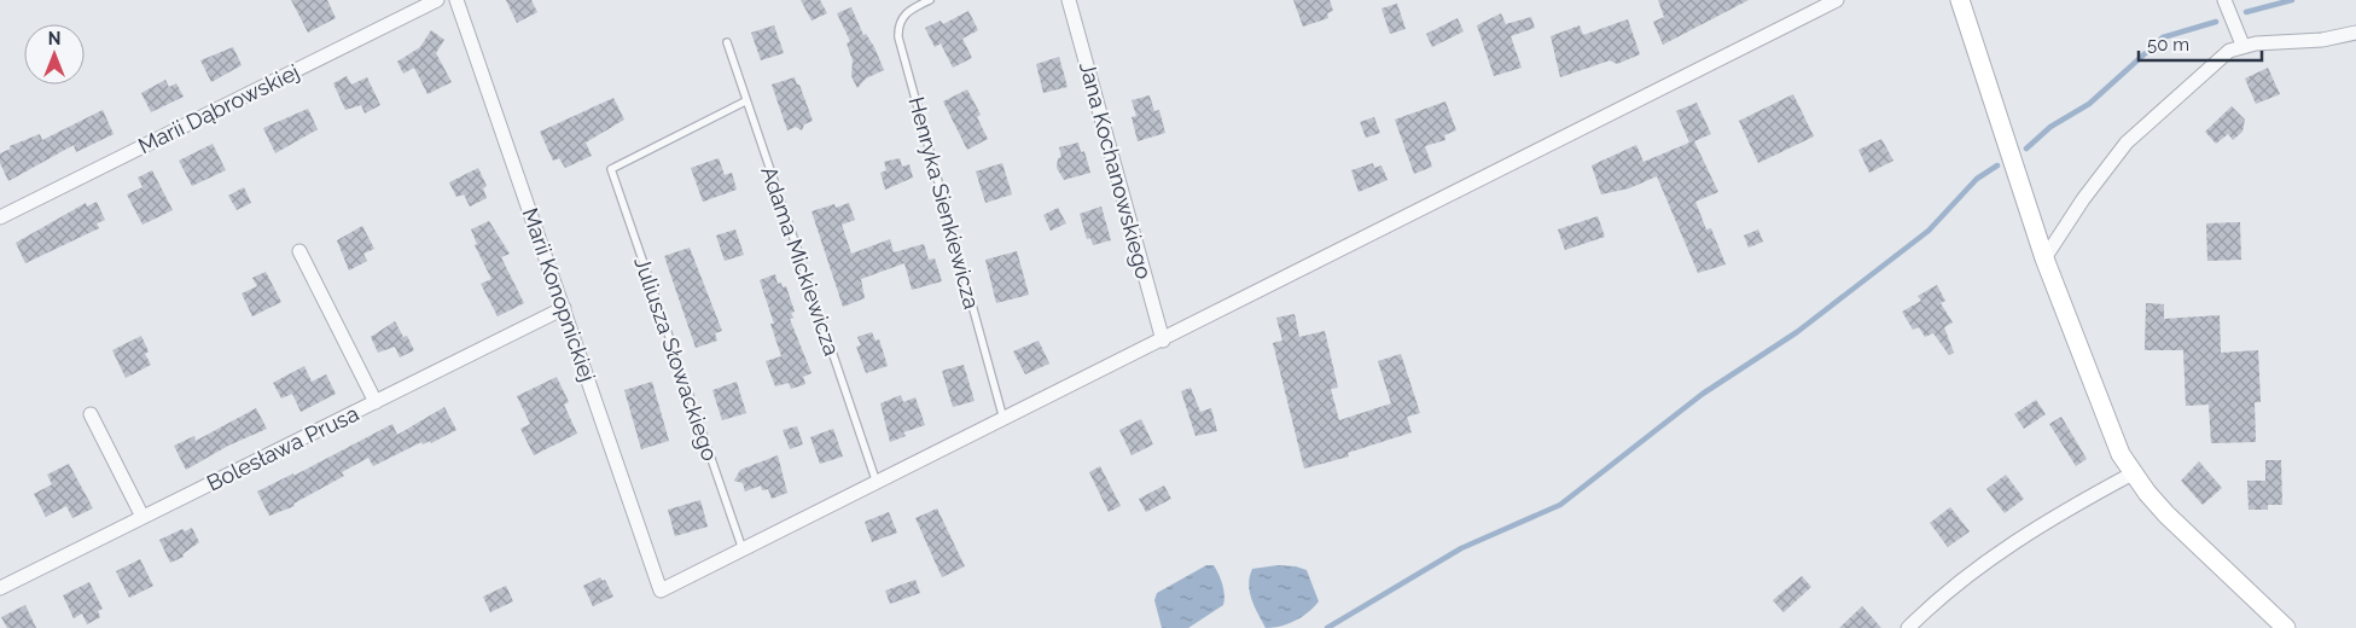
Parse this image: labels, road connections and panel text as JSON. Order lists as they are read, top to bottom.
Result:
{
  "streets": {
    "street": [
      "Marii Dąbrowskiej",
      "Jana Kochanowskiego",
      "Marii Konopnickiej",
      "Bolesława Prusa"
    ],
    "lane": ["Henryka Sienkiewicza", "Adama Mickiewicza", "Juliusza Słowackiego"]
  },
  "crossings": [
    ["Adama Mickiewicza", "Juliusza Słowackiego"],
    ["Marii Konopnickiej", "Juliusza Słowackiego"],
    ["Marii Konopnickiej", "Bolesława Prusa"]
  ],
  "scale_bar": "50 m",
  "north": "top"
}
